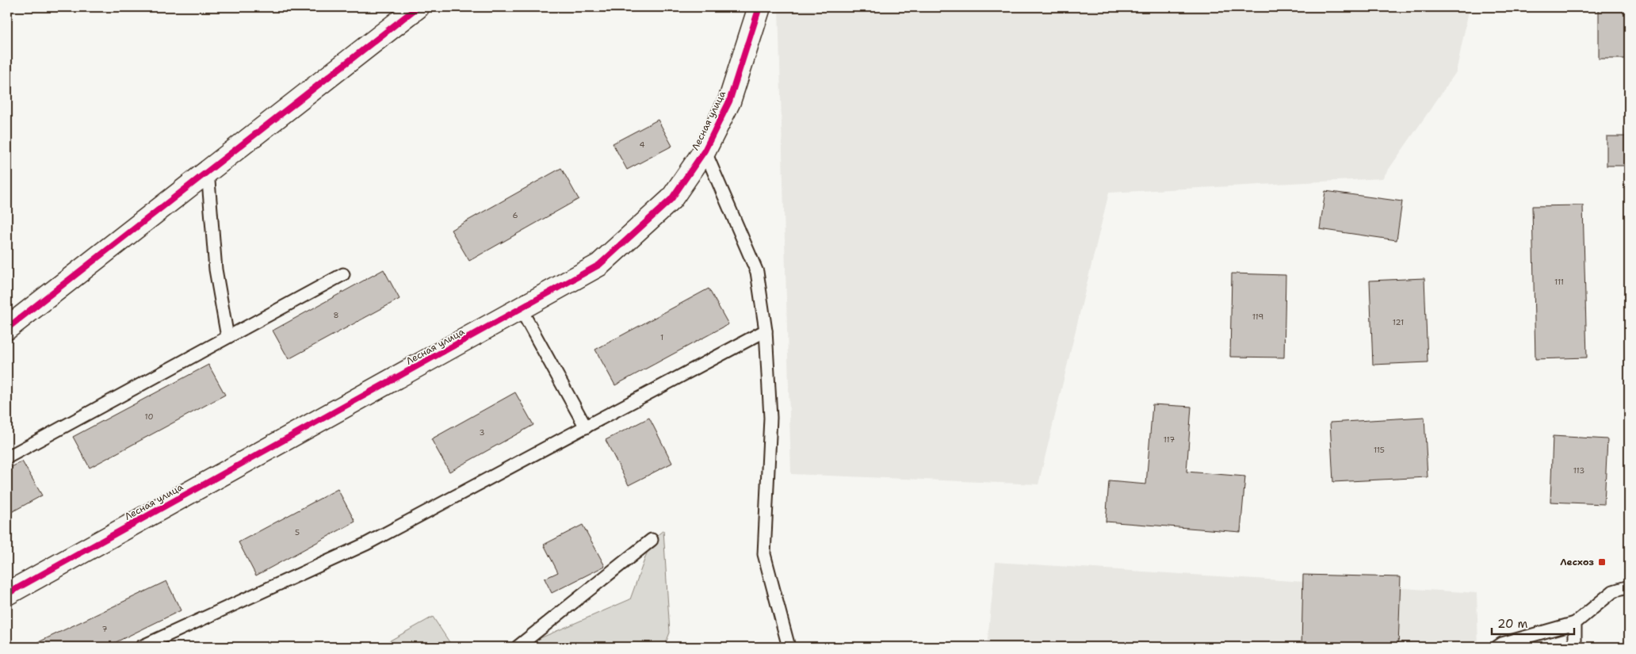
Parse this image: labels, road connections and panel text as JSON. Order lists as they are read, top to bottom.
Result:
{
  "streets": {
    "street": ["Лесная улица"]
  },
  "places": {
    "transit": ["Лесхоз"]
  },
  "house_numbers": [
    "4",
    "6",
    "111",
    "8",
    "119",
    "121",
    "1",
    "10",
    "3",
    "117",
    "115",
    "113",
    "5",
    "7"
  ],
  "scale_bar": "20 m"
}
